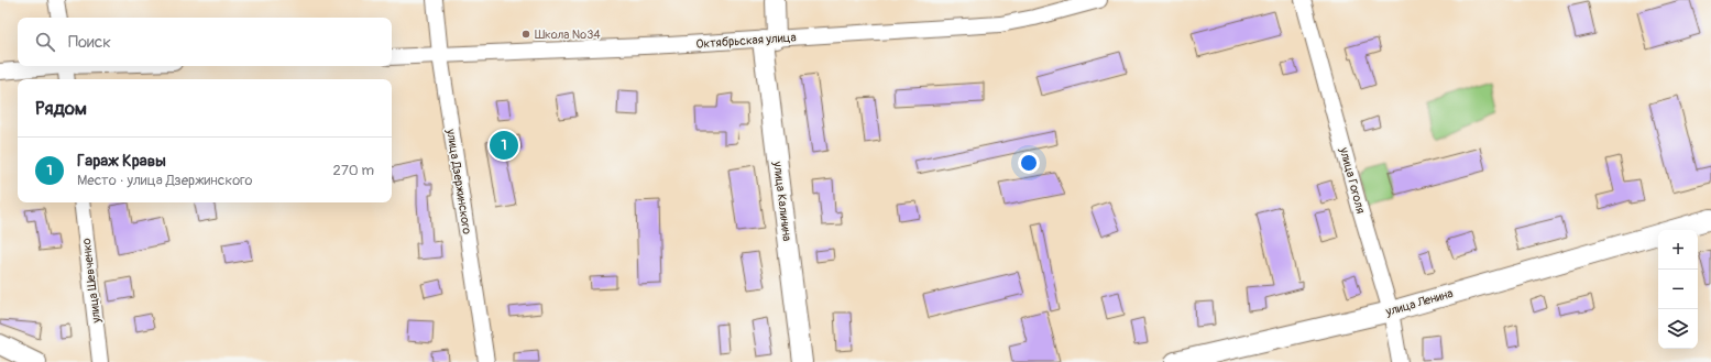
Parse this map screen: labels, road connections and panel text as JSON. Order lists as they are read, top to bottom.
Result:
{
  "streets": {
    "street": [
      "Октябрьская улица",
      "улица Гоголя",
      "улица Дзержинского",
      "улица Калинина",
      "улица Шевченко",
      "улица Ленина"
    ]
  },
  "crossings": [
    ["Октябрьская улица", "улица Дзержинского"],
    ["Октябрьская улица", "улица Калинина"],
    ["улица Гоголя", "улица Ленина"]
  ],
  "places": ["Школа №34"],
  "page": {
    "search": "Поиск",
    "heading": "Рядом",
    "pins": "1",
    "list": [
      {
        "mark": "1",
        "name": "Гараж Кравы",
        "note": "Место · улица Дзержинского",
        "value": "270 m"
      }
    ],
    "map_buttons": ["+", "−"]
  }
}
